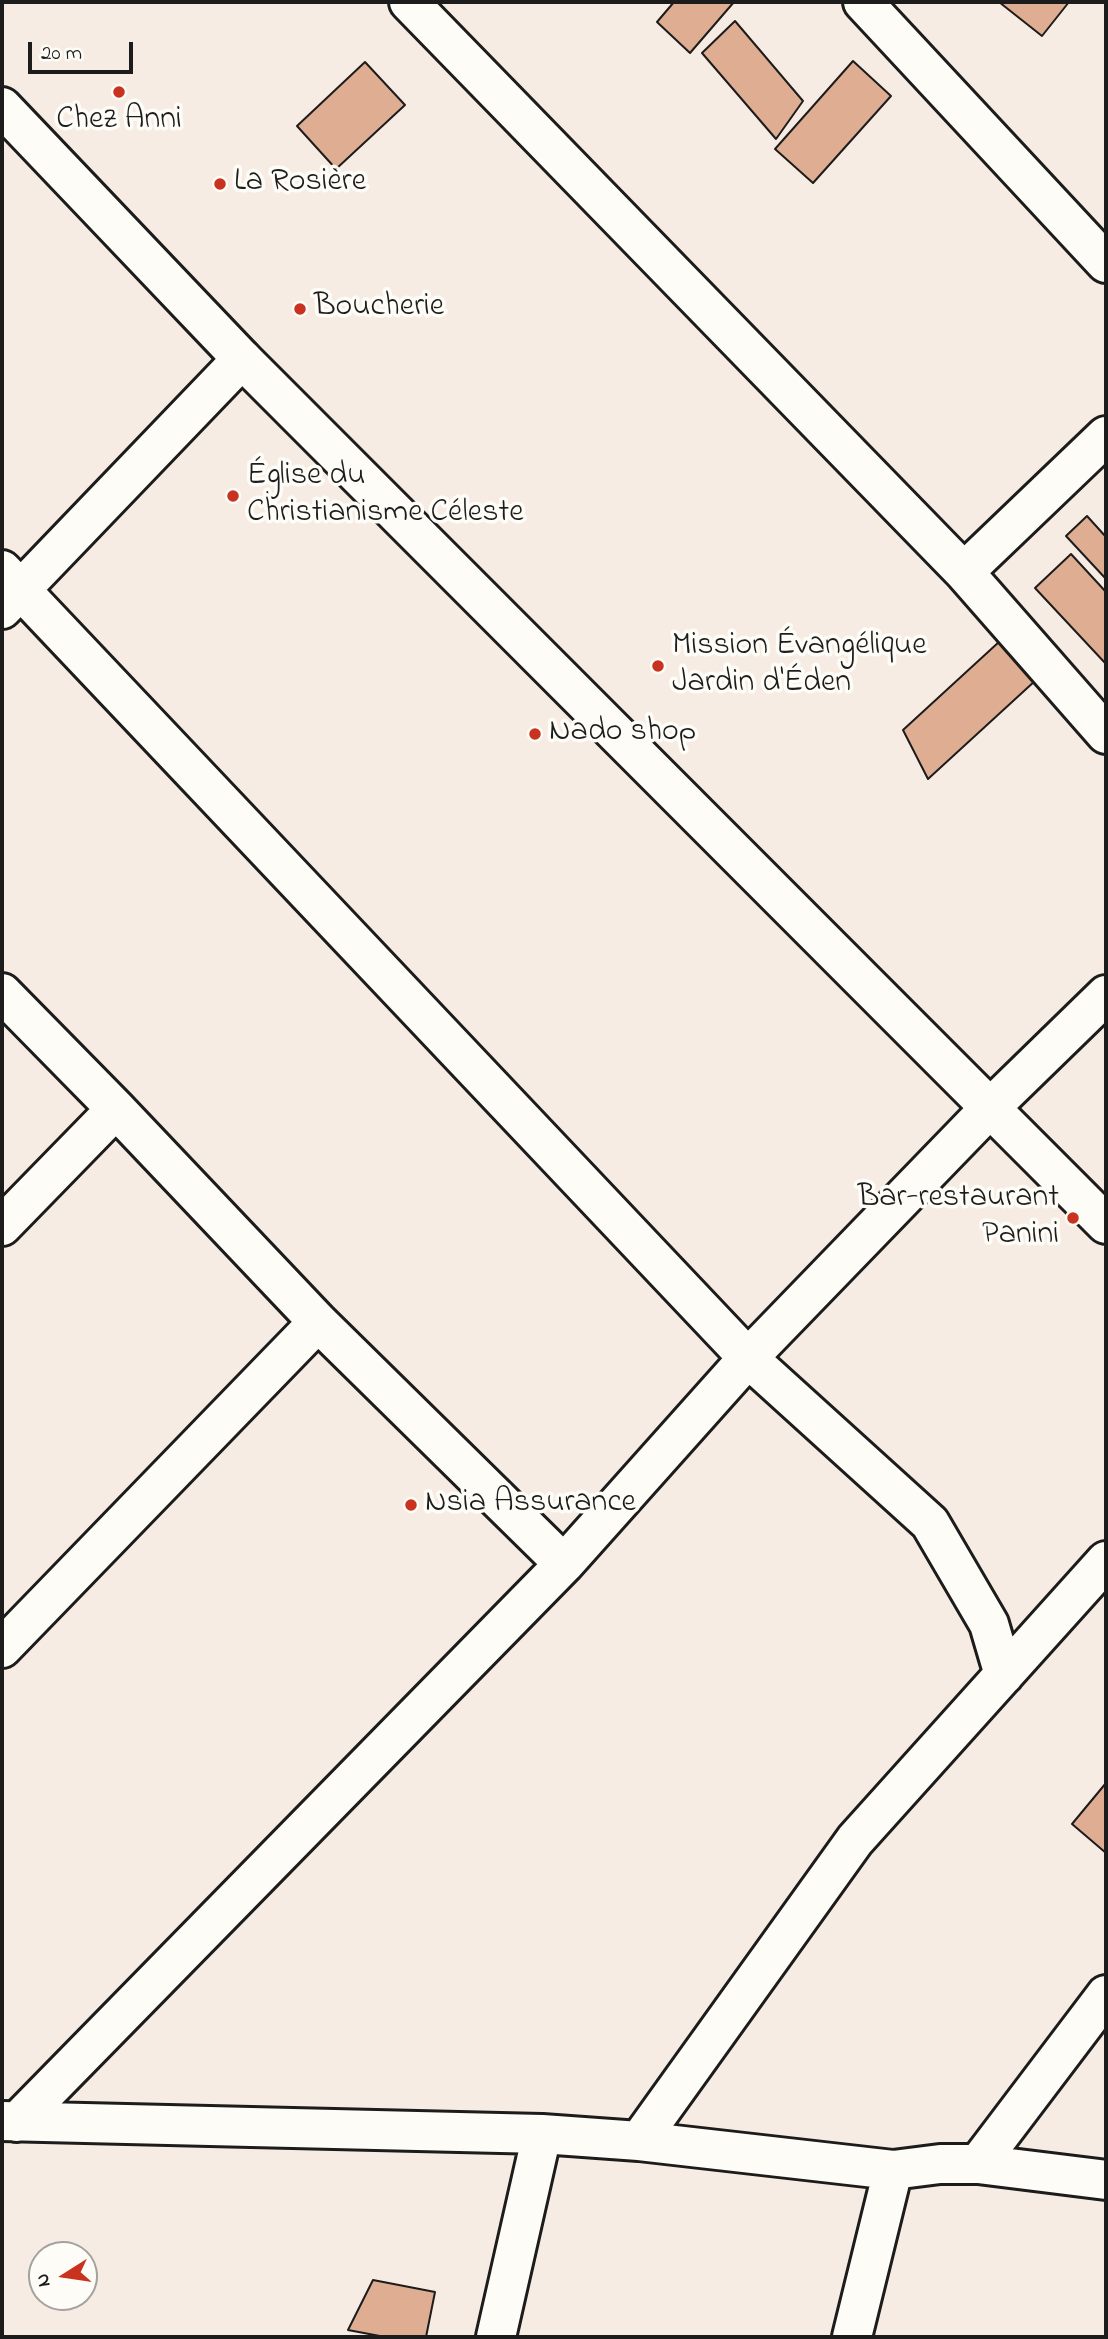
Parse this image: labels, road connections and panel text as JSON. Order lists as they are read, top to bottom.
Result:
{
  "places": [
    "Chez Anni",
    "La Rosière",
    "Boucherie",
    "Église du Christianisme Céleste",
    "Mission Évangélique Jardin d'Éden",
    "Nado shop",
    "Bar-restaurant Panini",
    "Nsia Assurance"
  ],
  "scale_bar": "20 m",
  "north": "left"
}
